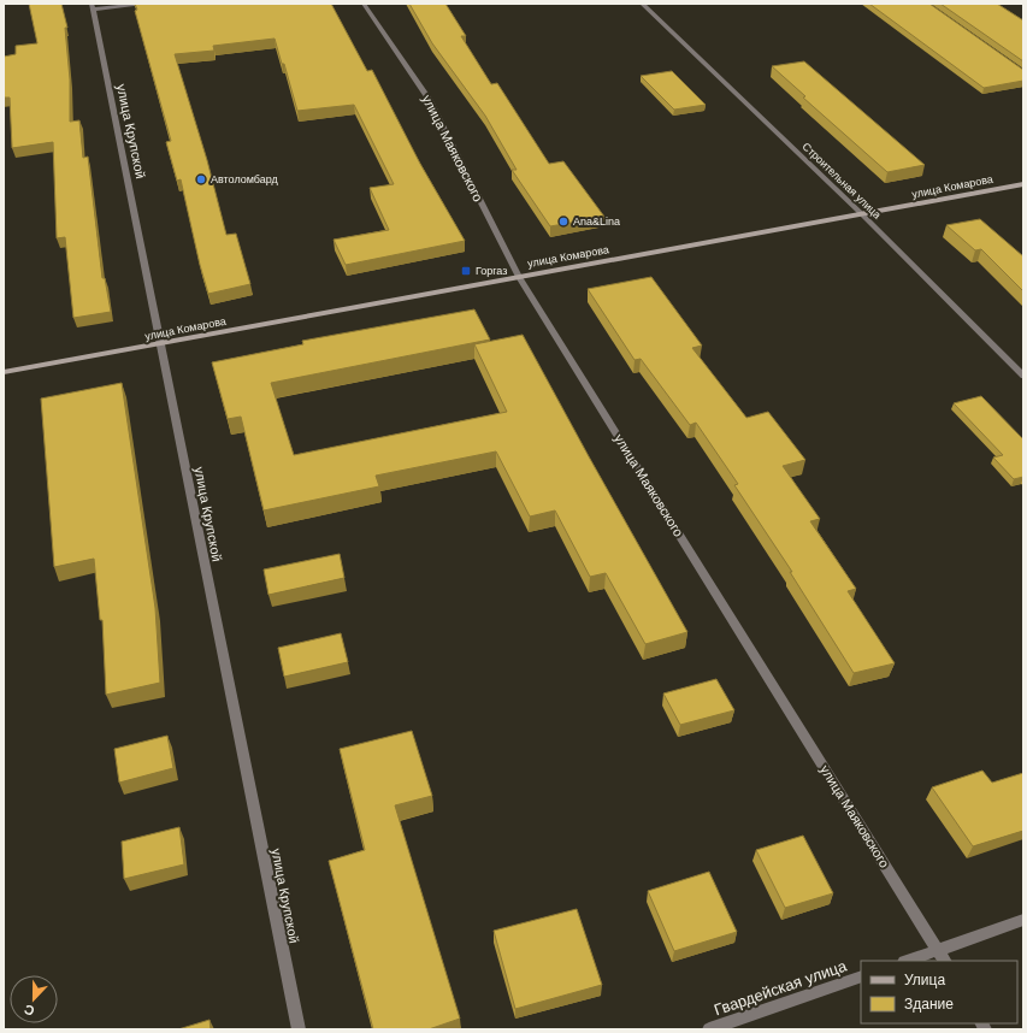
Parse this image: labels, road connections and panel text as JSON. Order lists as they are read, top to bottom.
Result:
{
  "streets": {
    "main road": ["улица Комарова"],
    "street": [
      "улица Крупской",
      "улица Маяковского",
      "Строительная улица",
      "Гвардейская улица"
    ]
  },
  "crossings": [
    ["улица Крупской", "улица Комарова"],
    ["улица Маяковского", "улица Комарова"],
    ["Строительная улица", "улица Комарова"]
  ],
  "places": {
    "other": ["Автоломбард", "Ana&Lina"],
    "transit": ["Горгаз"]
  },
  "legend": ["Улица", "Здание"],
  "north": "bottom"
}
